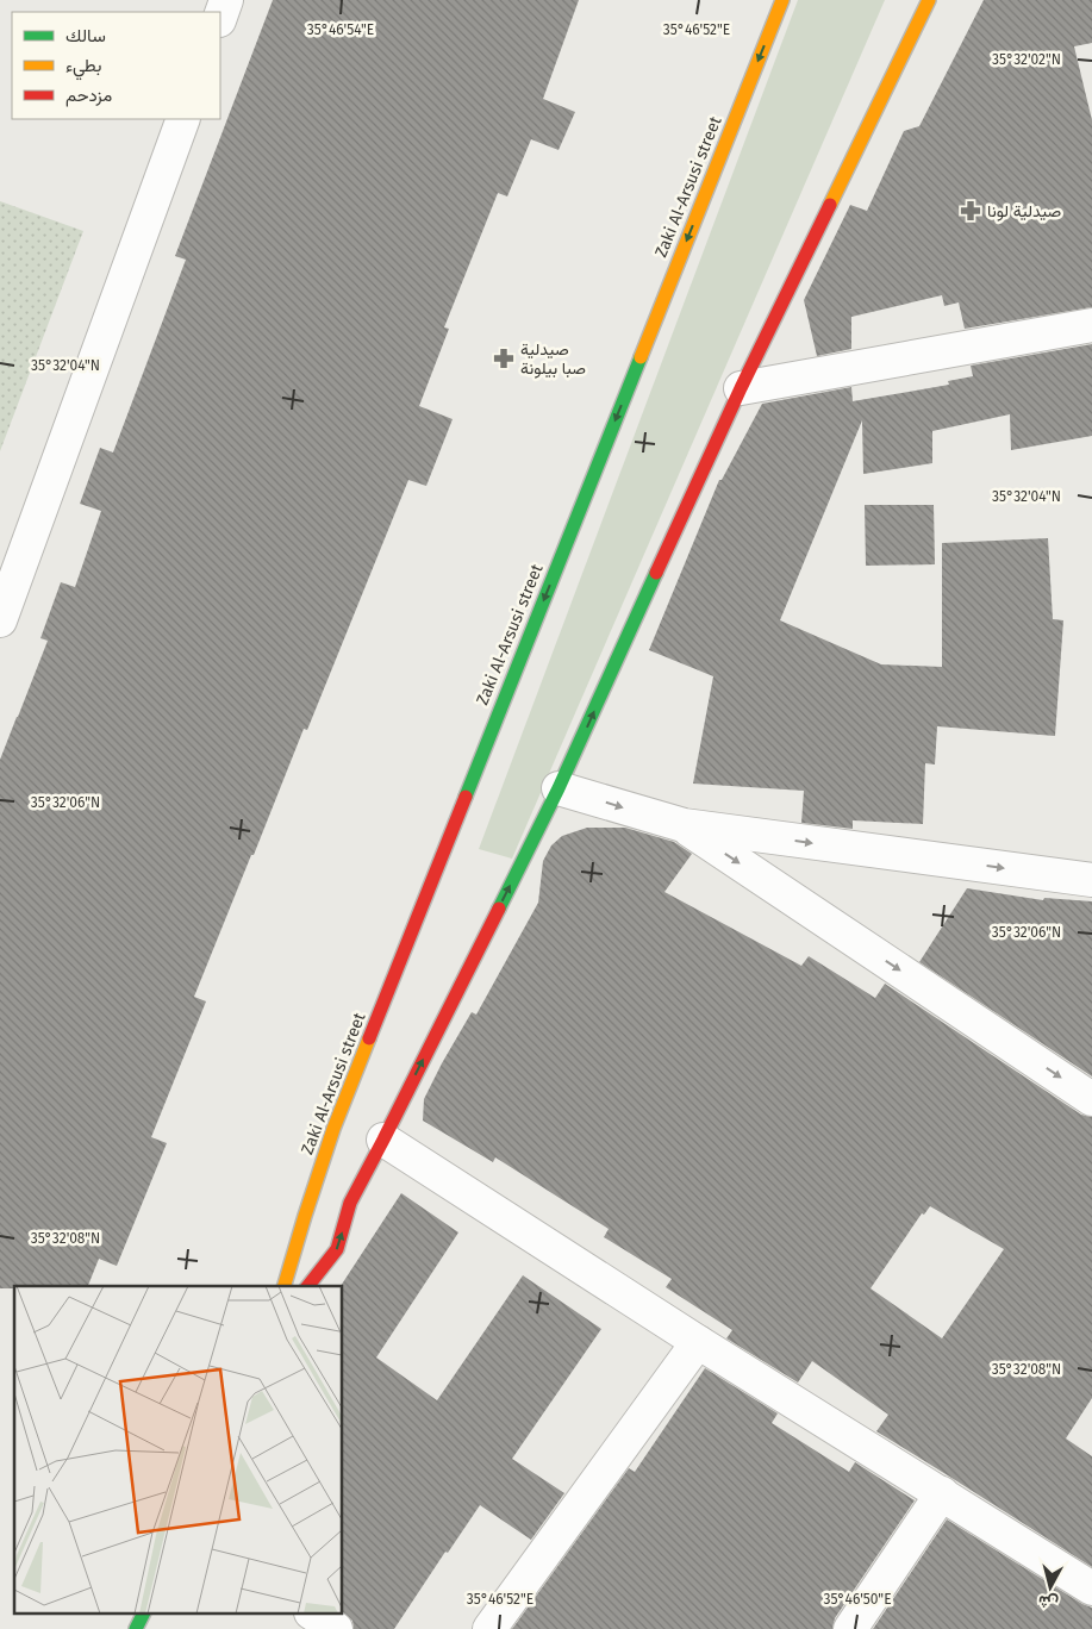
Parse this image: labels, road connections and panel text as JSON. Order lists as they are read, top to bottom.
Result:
{
  "streets": {
    "street": ["Zaki Al-Arsusi street"]
  },
  "places": {
    "pharmacy": ["صيدلية لونا", "صيدلية صبا بيلونة"]
  },
  "legend": ["سالك", "بطيء", "مزدحم"],
  "north": "bottom",
  "coordinates": [
    "35°46'54\"E",
    "35°46'52\"E",
    "35°32'02\"N",
    "35°32'04\"N",
    "35°32'06\"N",
    "35°32'08\"N",
    "35°46'50\"E"
  ]
}
